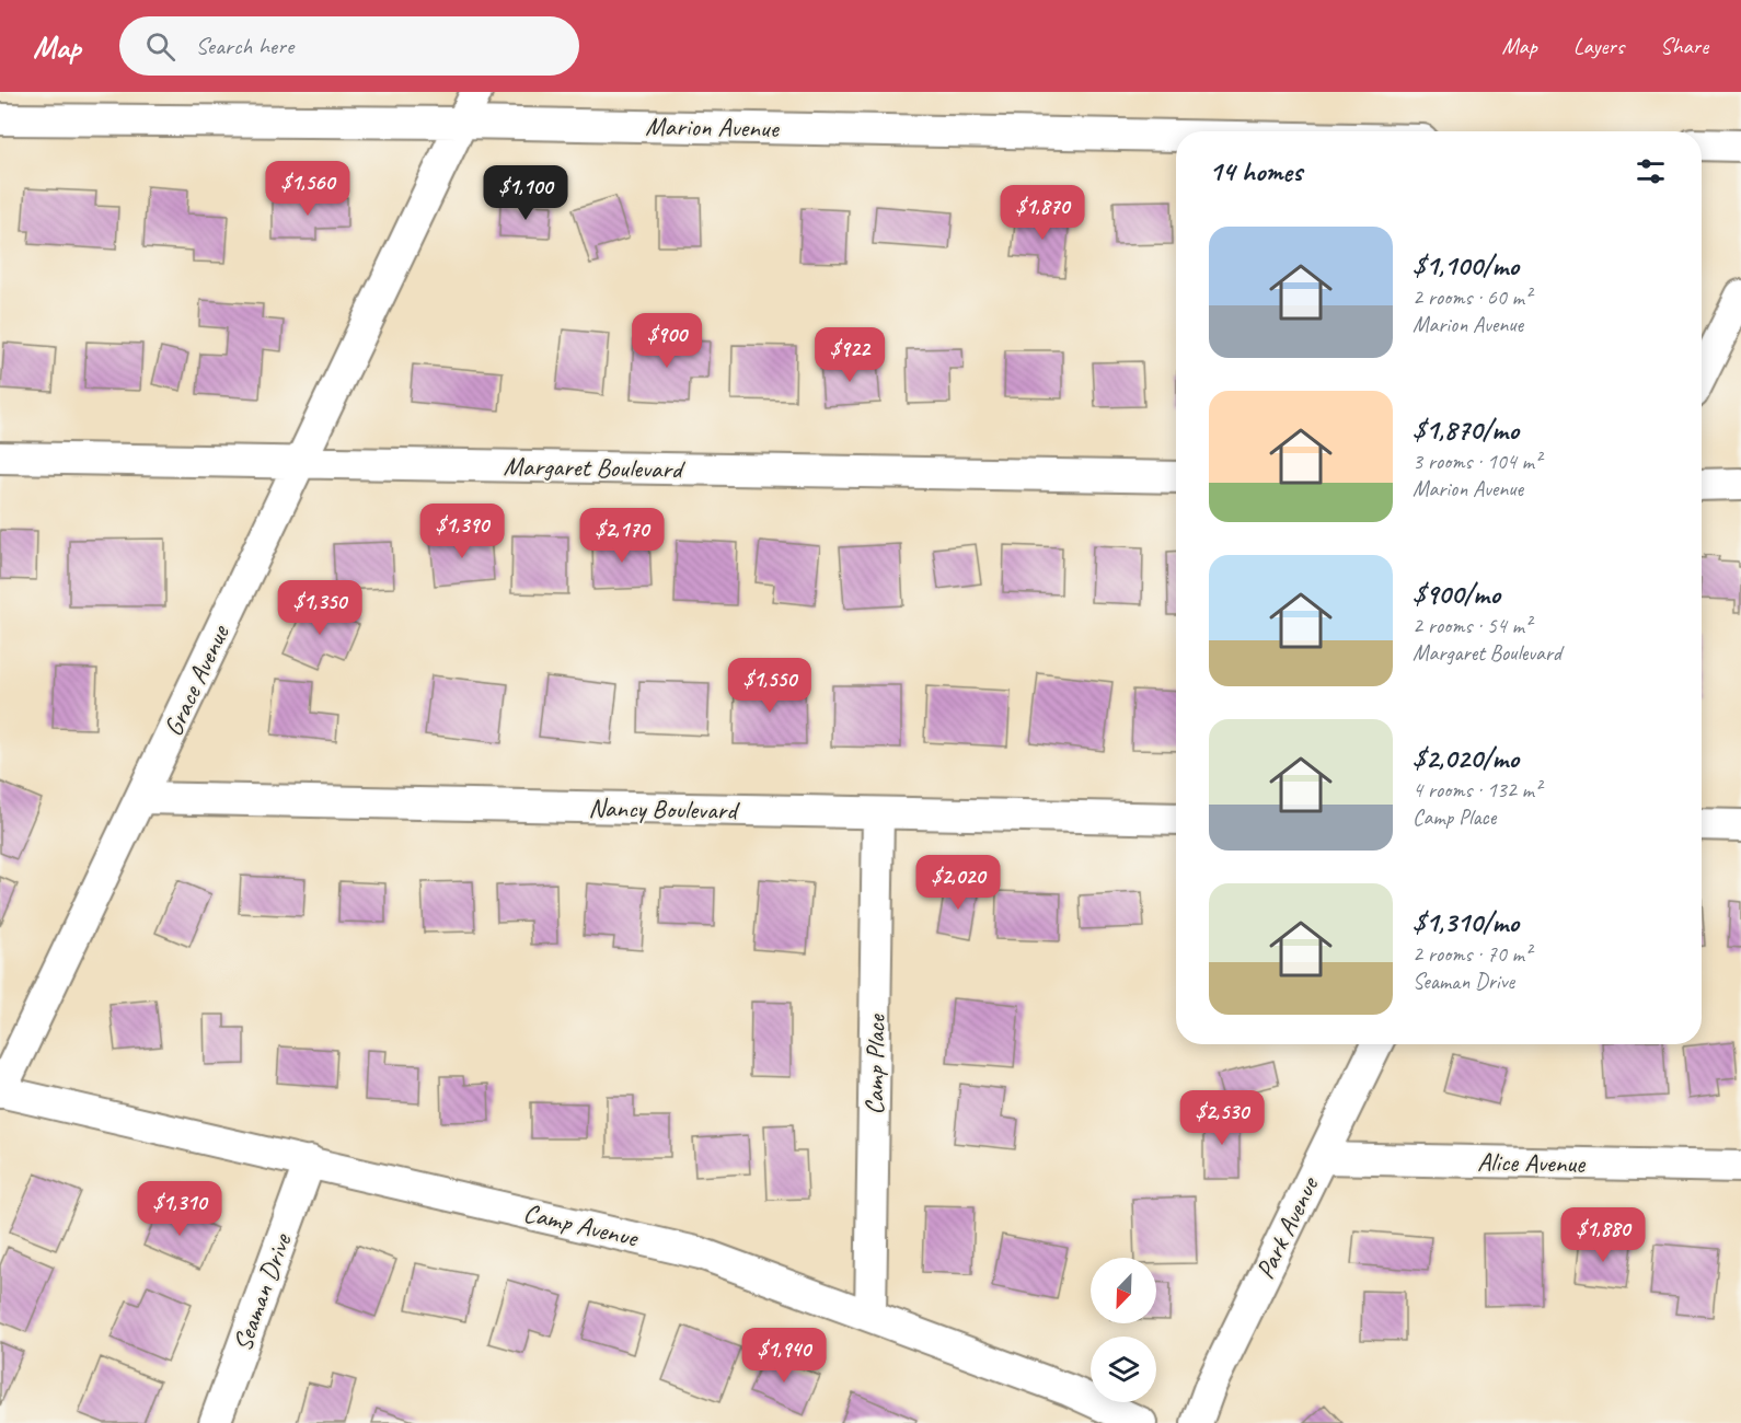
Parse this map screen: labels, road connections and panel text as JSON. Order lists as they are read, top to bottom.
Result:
{
  "streets": {
    "street": [
      "Marion Avenue",
      "Margaret Boulevard",
      "Grace Avenue",
      "Nancy Boulevard",
      "Camp Place",
      "Alice Avenue",
      "Camp Avenue",
      "Park Avenue",
      "Seaman Drive"
    ]
  },
  "crossings": [
    ["Marion Avenue", "Grace Avenue"],
    ["Margaret Boulevard", "Grace Avenue"],
    ["Grace Avenue", "Nancy Boulevard"],
    ["Grace Avenue", "Camp Avenue"],
    ["Nancy Boulevard", "Camp Place"],
    ["Camp Place", "Camp Avenue"],
    ["Alice Avenue", "Park Avenue"],
    ["Camp Avenue", "Seaman Drive"]
  ],
  "north": "bottom left",
  "page": {
    "header": "Map",
    "search": "Search here",
    "nav": ["Map", "Layers", "Share"],
    "heading": "14 homes",
    "price": [
      "$1,560",
      "$1,100",
      "$1,870",
      "$900",
      "$922",
      "$1,390",
      "$2,170",
      "$1,350",
      "$1,550",
      "$2,020",
      "$2,530",
      "$1,310",
      "$1,880",
      "$1,940"
    ],
    "list": [
      {
        "name": "$1,100/mo",
        "note": "2 rooms · 60 m² · Marion Avenue"
      },
      {
        "name": "$1,870/mo",
        "note": "3 rooms · 104 m² · Marion Avenue"
      },
      {
        "name": "$900/mo",
        "note": "2 rooms · 54 m² · Margaret Boulevard"
      },
      {
        "name": "$2,020/mo",
        "note": "4 rooms · 132 m² · Camp Place"
      },
      {
        "name": "$1,310/mo",
        "note": "2 rooms · 70 m² · Seaman Drive"
      }
    ]
  }
}
